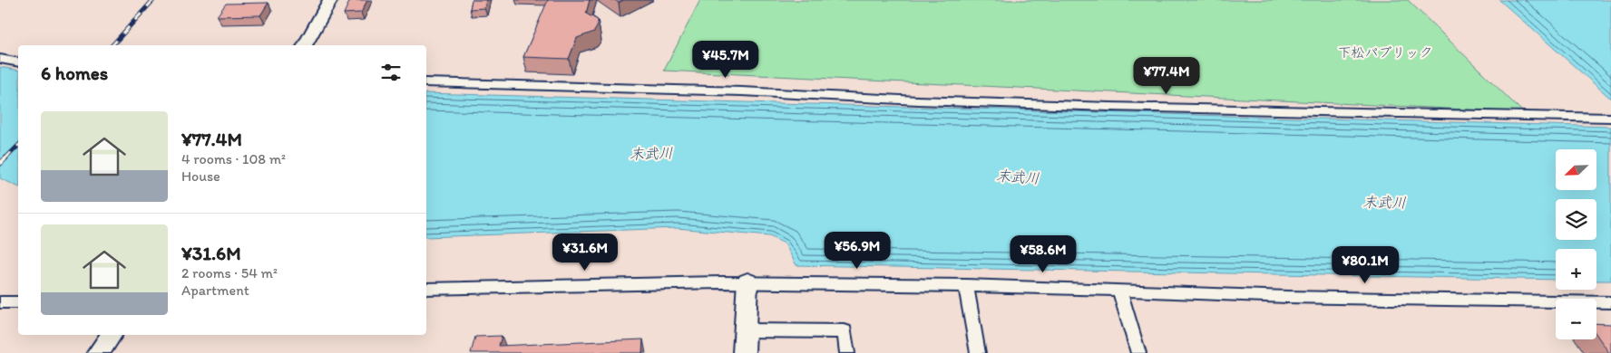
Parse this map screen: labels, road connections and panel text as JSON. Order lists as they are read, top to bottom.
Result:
{
  "water": ["末武川"],
  "parks": ["下松パブリック"],
  "north": "bottom left",
  "page": {
    "price": [
      "¥45.7M",
      "¥77.4M",
      "¥56.9M",
      "¥31.6M",
      "¥58.6M",
      "¥80.1M"
    ],
    "heading": "6 homes",
    "list": [
      {
        "name": "¥77.4M",
        "note": "4 rooms · 108 m² · House"
      },
      {
        "name": "¥31.6M",
        "note": "2 rooms · 54 m² · Apartment"
      }
    ],
    "map_buttons": ["+", "−"]
  }
}
